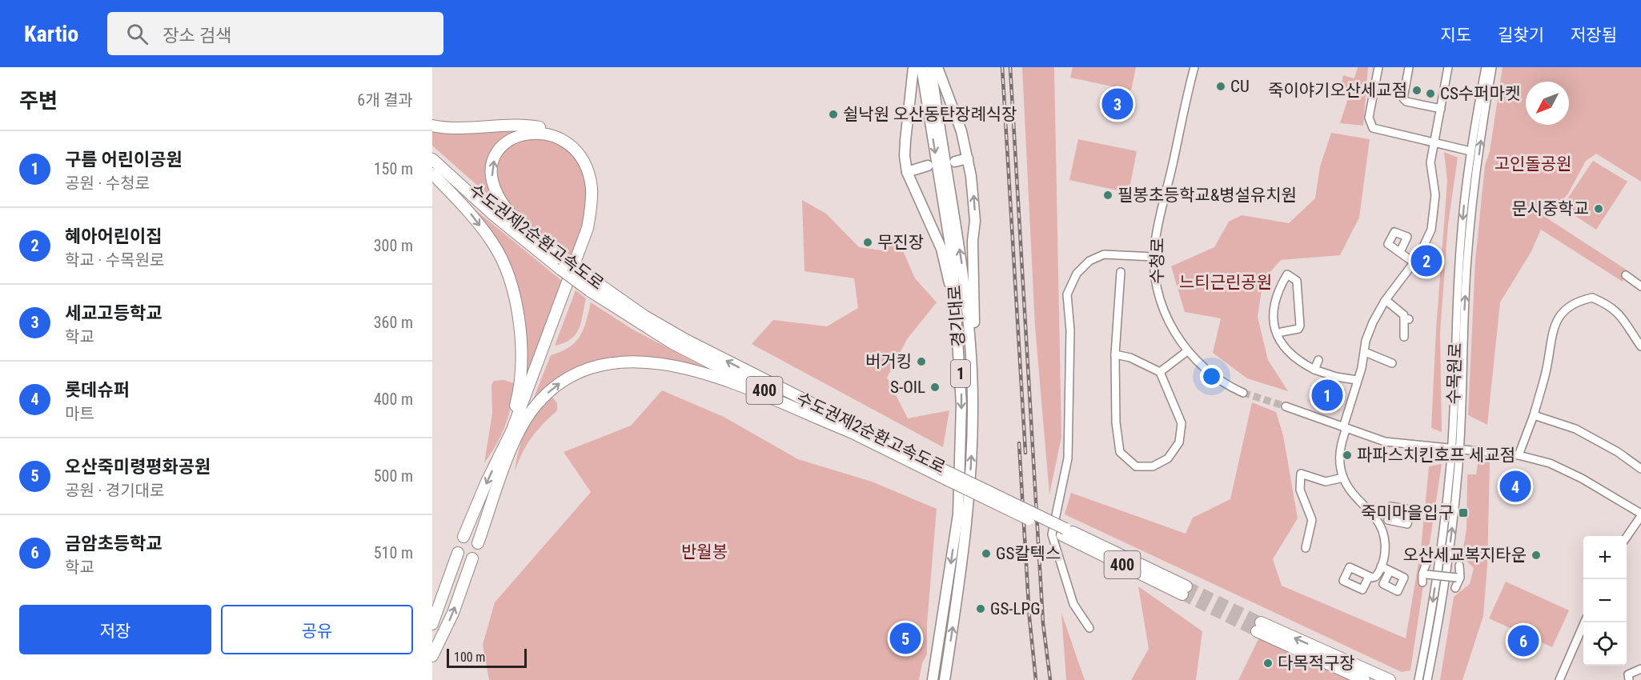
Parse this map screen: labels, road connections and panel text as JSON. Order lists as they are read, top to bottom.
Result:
{
  "streets": {
    "highway": ["수도권제2순환고속도로", "400"],
    "main road": ["경기대로", "1"],
    "street": ["수청로", "수목원로"]
  },
  "parks": ["고인돌공원", "느티근린공원", "반월봉"],
  "places": {
    "other": [
      "CU",
      "죽이야기오산세교점",
      "CS수퍼마켓",
      "쉴낙원 오산동탄장례식장",
      "필봉초등학교&병설유치원",
      "문시중학교",
      "무진장",
      "버거킹",
      "S-OIL",
      "파파스치킨호프 세교점",
      "GS칼텍스",
      "오산세교복지타운",
      "GS-LPG",
      "다목적구장"
    ],
    "transit": ["죽미마을입구"]
  },
  "scale_bar": "100 m",
  "north": "bottom left",
  "page": {
    "header": "Kartio",
    "search": "장소 검색",
    "nav": ["지도", "길찾기", "저장됨"],
    "heading": ["주변", "6개 결과"],
    "pins": [
      "3",
      "2",
      "1",
      "4",
      "5",
      "6"
    ],
    "list": [
      {
        "mark": "1",
        "name": "구름 어린이공원",
        "note": "공원 · 수청로",
        "value": "150 m"
      },
      {
        "mark": "2",
        "name": "혜아어린이집",
        "note": "학교 · 수목원로",
        "value": "300 m"
      },
      {
        "mark": "3",
        "name": "세교고등학교",
        "note": "학교",
        "value": "360 m"
      },
      {
        "mark": "4",
        "name": "롯데슈퍼",
        "note": "마트",
        "value": "400 m"
      },
      {
        "mark": "5",
        "name": "오산죽미령평화공원",
        "note": "공원 · 경기대로",
        "value": "500 m"
      },
      {
        "mark": "6",
        "name": "금암초등학교",
        "note": "학교",
        "value": "510 m"
      }
    ],
    "map_buttons": ["+", "−"],
    "buttons": ["저장", "공유"],
    "scale": "100 m"
  }
}
